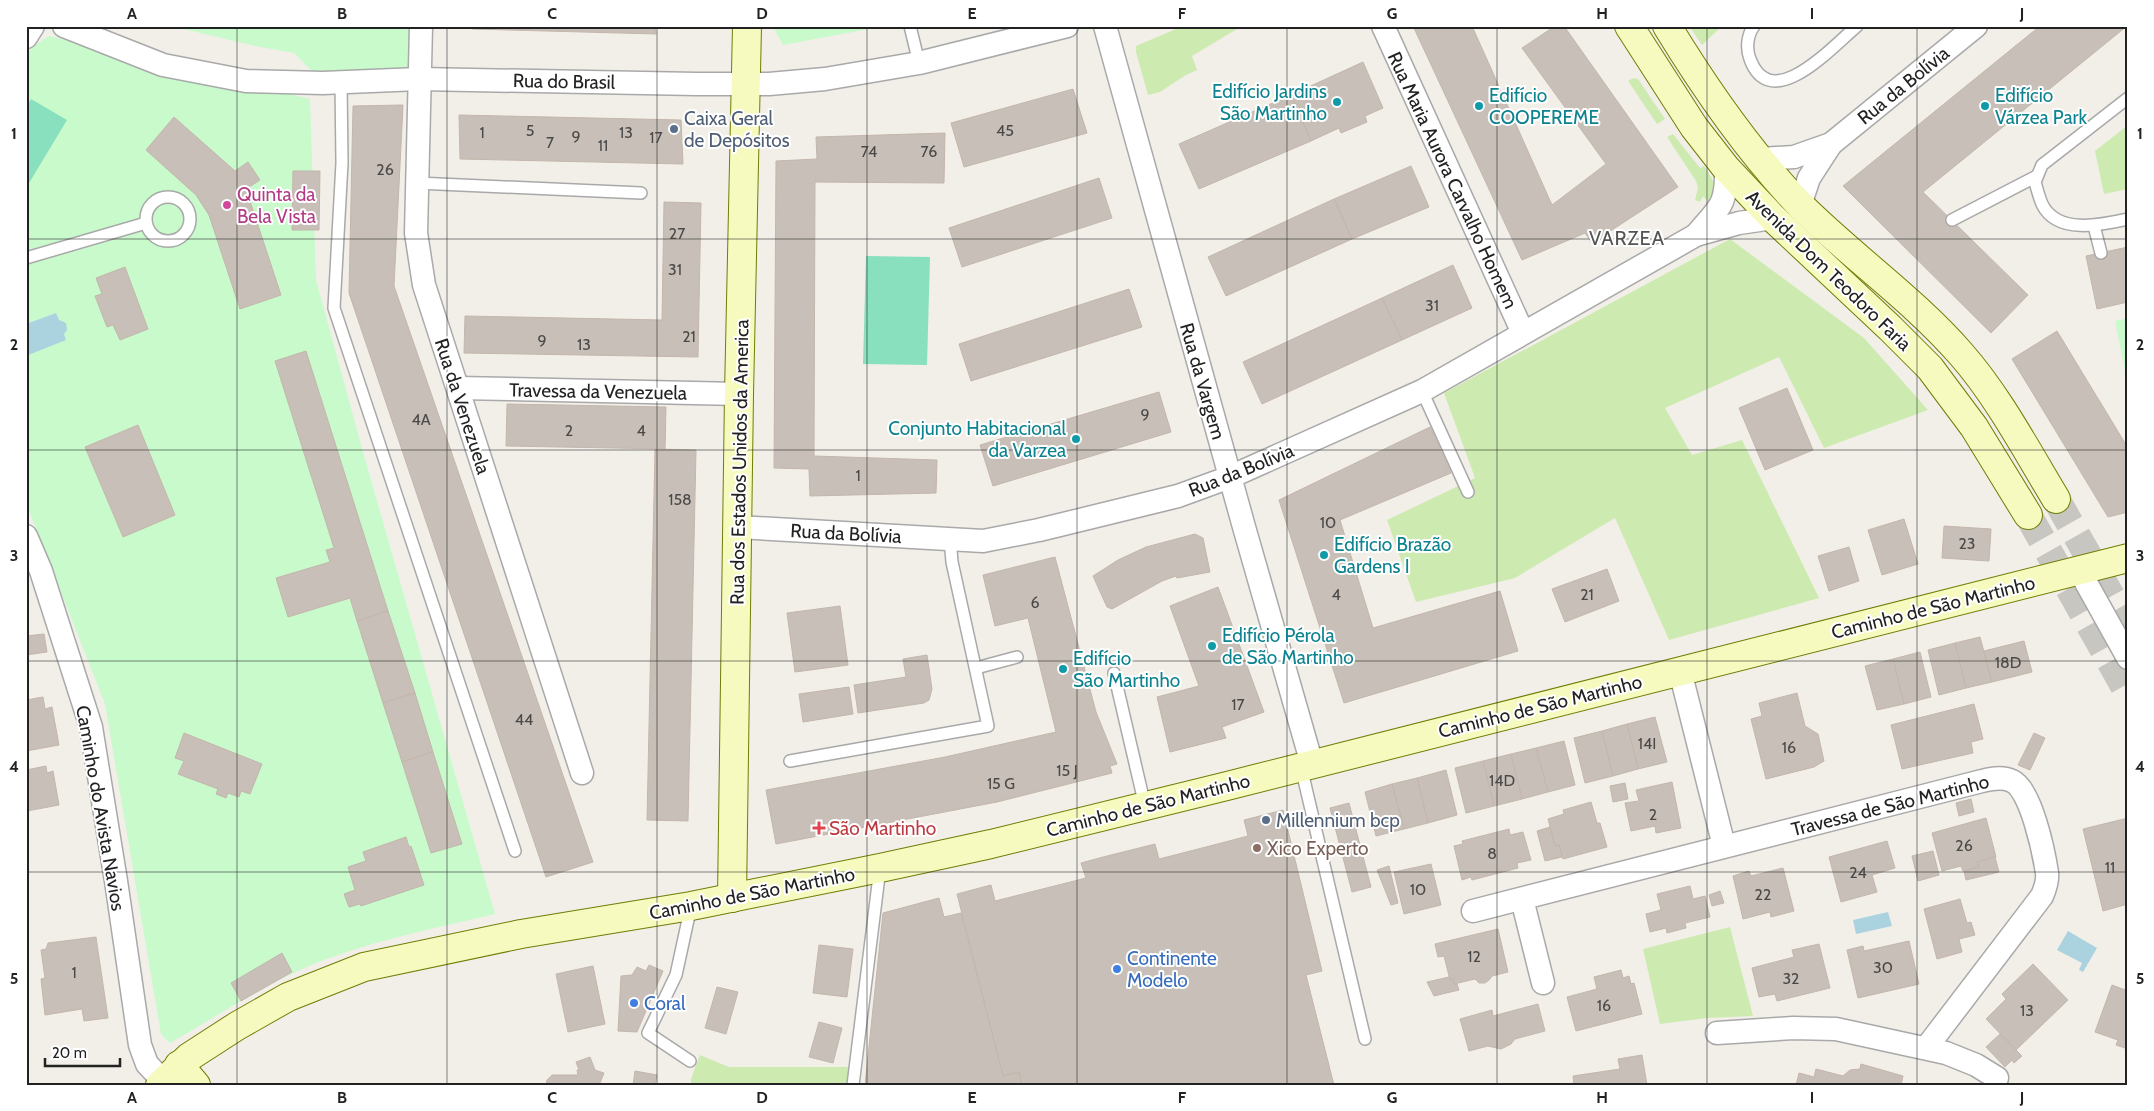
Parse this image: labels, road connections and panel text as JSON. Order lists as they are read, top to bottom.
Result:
{
  "streets": {
    "main road": ["Avenida Dom Teodoro Faria", "Rua dos Estados Unidos da America", "Caminho de São Martinho"],
    "street": [
      "Rua do Brasil",
      "Rua da Bolívia",
      "Rua Maria Aurora Carvalho Homem",
      "Rua da Vargem",
      "Travessa da Venezuela",
      "Rua da Venezuela",
      "Travessa de São Martinho",
      "Caminho do Avista Navios"
    ]
  },
  "crossings": [
    ["Rua do Brasil", "Rua da Venezuela"],
    ["Rua do Brasil", "Rua dos Estados Unidos da America"],
    ["Rua da Bolívia", "Rua Maria Aurora Carvalho Homem"],
    ["Rua da Bolívia", "Avenida Dom Teodoro Faria"],
    ["Rua da Bolívia", "Rua da Vargem"],
    ["Rua da Bolívia", "Rua dos Estados Unidos da America"],
    ["Rua da Vargem", "Caminho de São Martinho"],
    ["Travessa da Venezuela", "Rua da Venezuela"],
    ["Travessa da Venezuela", "Rua dos Estados Unidos da America"],
    ["Rua dos Estados Unidos da America", "Caminho de São Martinho"],
    ["Caminho de São Martinho", "Caminho do Avista Navios"]
  ],
  "districts": ["VARZEA"],
  "places": {
    "other": [
      "Edifício Jardins São Martinho",
      "Edifício COOPEREME",
      "Edifício Várzea Park",
      "Caixa Geral de Depósitos",
      "Quinta da Bela Vista",
      "Conjunto Habitacional da Varzea",
      "Edifício Brazão Gardens I",
      "Edifício Pérola de São Martinho",
      "Edifício São Martinho",
      "Millennium bcp",
      "Xico Experto",
      "Continente Modelo",
      "Coral"
    ],
    "health": ["São Martinho"]
  },
  "house_numbers": [
    "5",
    "45",
    "1",
    "13",
    "9",
    "17",
    "7",
    "11",
    "74",
    "76",
    "26",
    "27",
    "31",
    "31",
    "21",
    "9",
    "13",
    "9",
    "4A",
    "2",
    "4",
    "1",
    "158",
    "10",
    "23",
    "4",
    "21",
    "6",
    "18D",
    "17",
    "44",
    "14I",
    "16",
    "15 J",
    "14D",
    "15 G",
    "2",
    "26",
    "8",
    "11",
    "24",
    "10",
    "22",
    "12",
    "30",
    "1",
    "32",
    "16",
    "13"
  ],
  "scale_bar": "20 m",
  "grid": {
    "columns": [
      "A",
      "B",
      "C",
      "D",
      "E",
      "F",
      "G",
      "H",
      "I",
      "J"
    ],
    "rows": [
      "1",
      "2",
      "3",
      "4",
      "5"
    ]
  }
}
